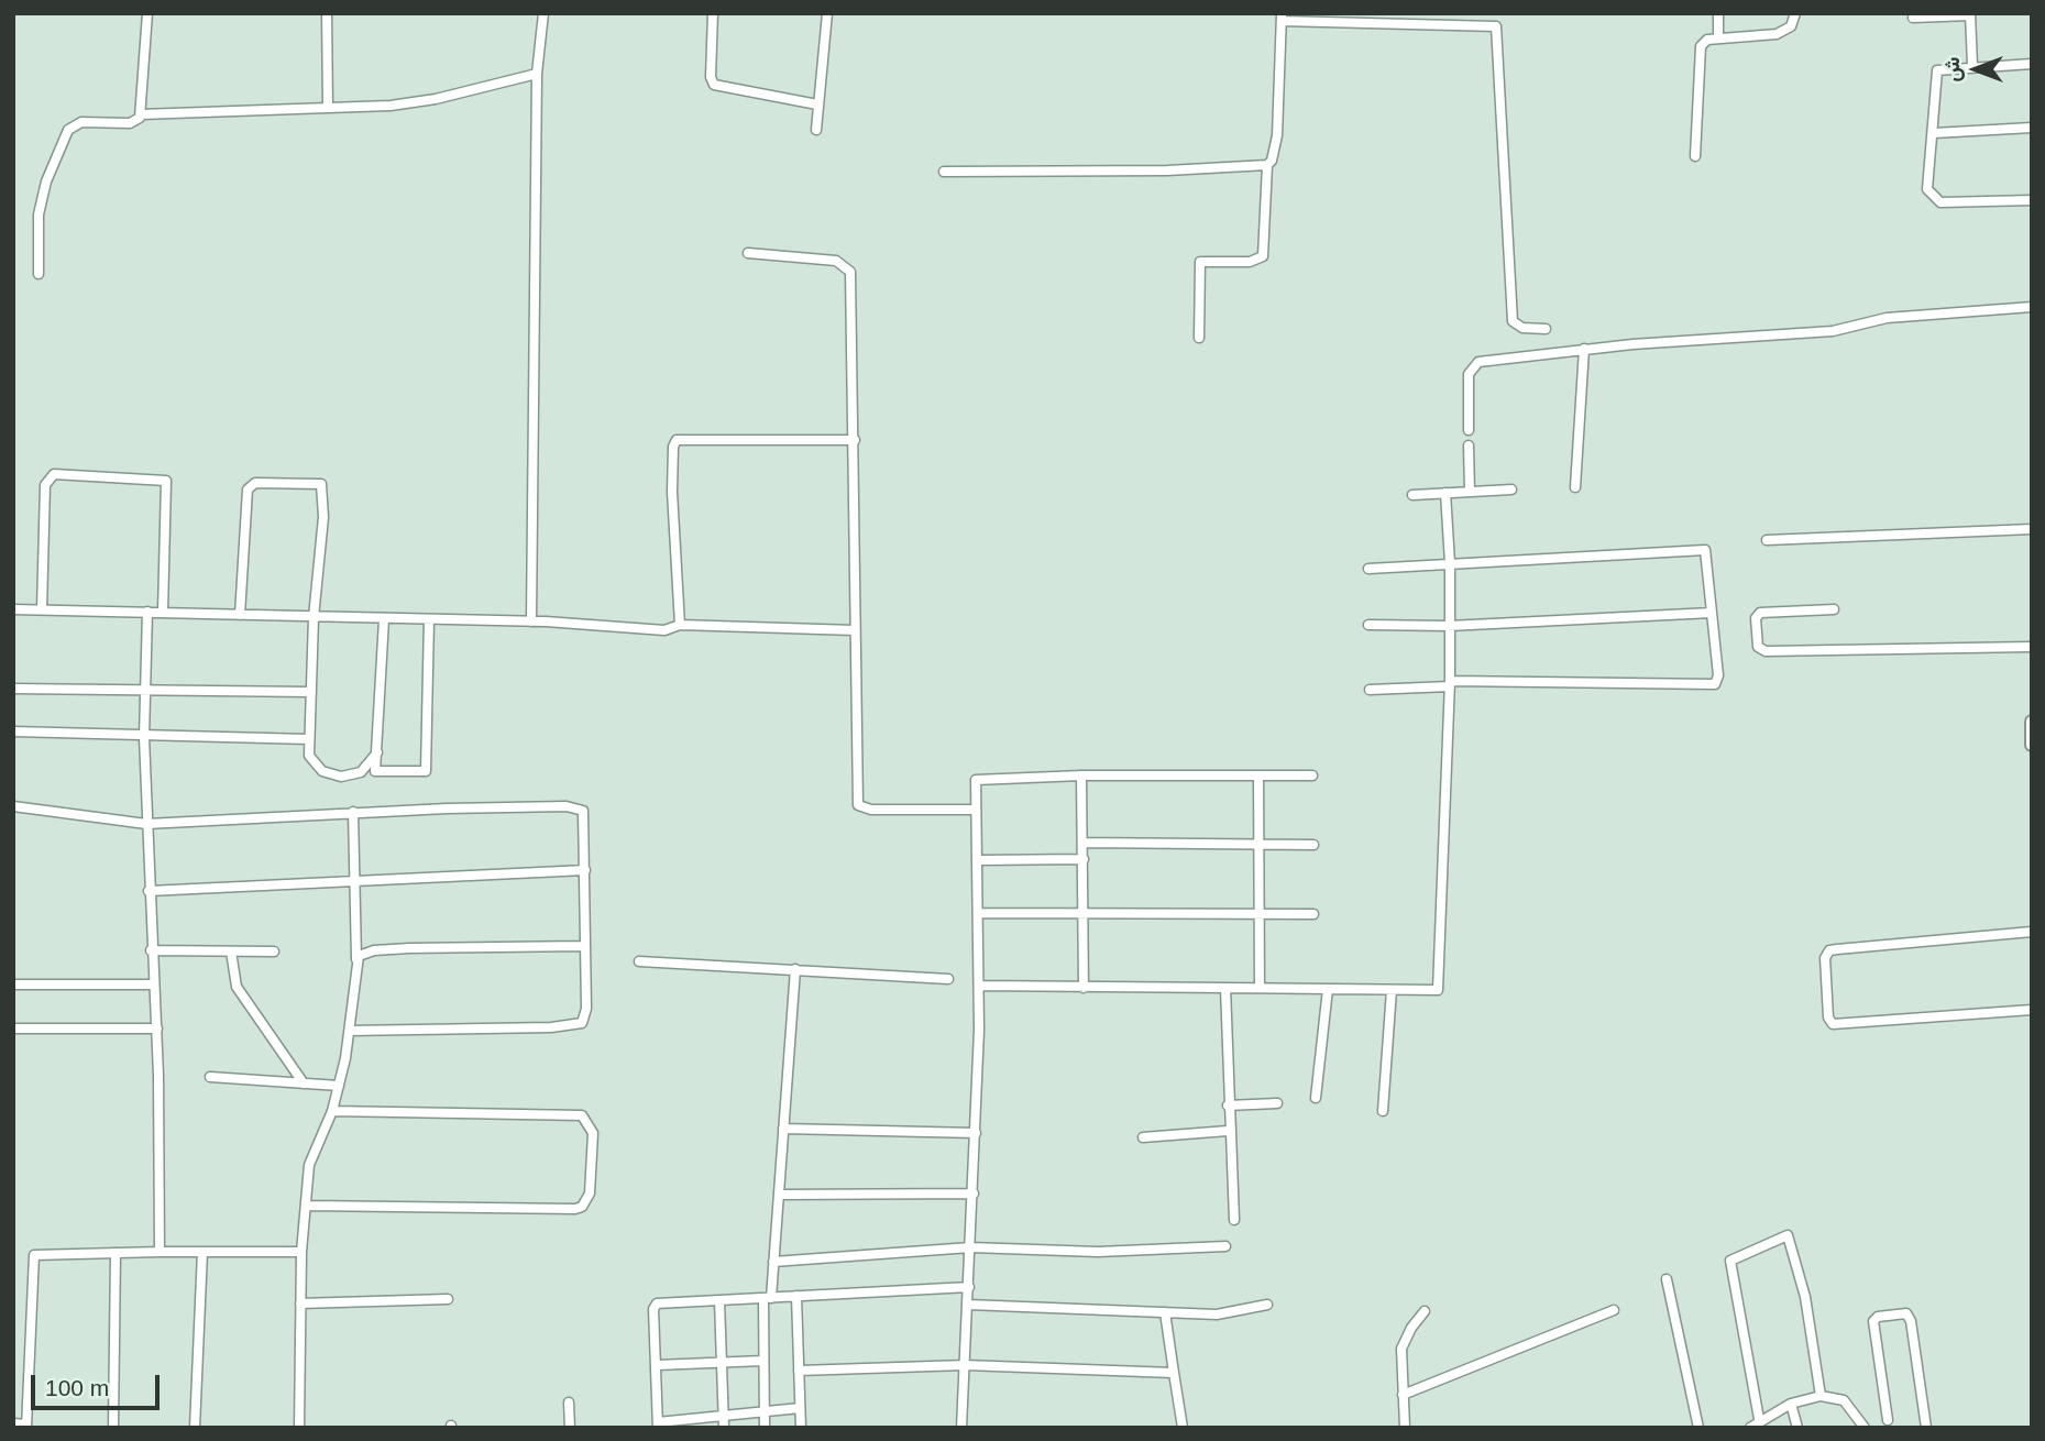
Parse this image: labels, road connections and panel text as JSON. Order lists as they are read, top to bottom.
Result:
{
  "scale_bar": "100 m",
  "north": "left"
}
